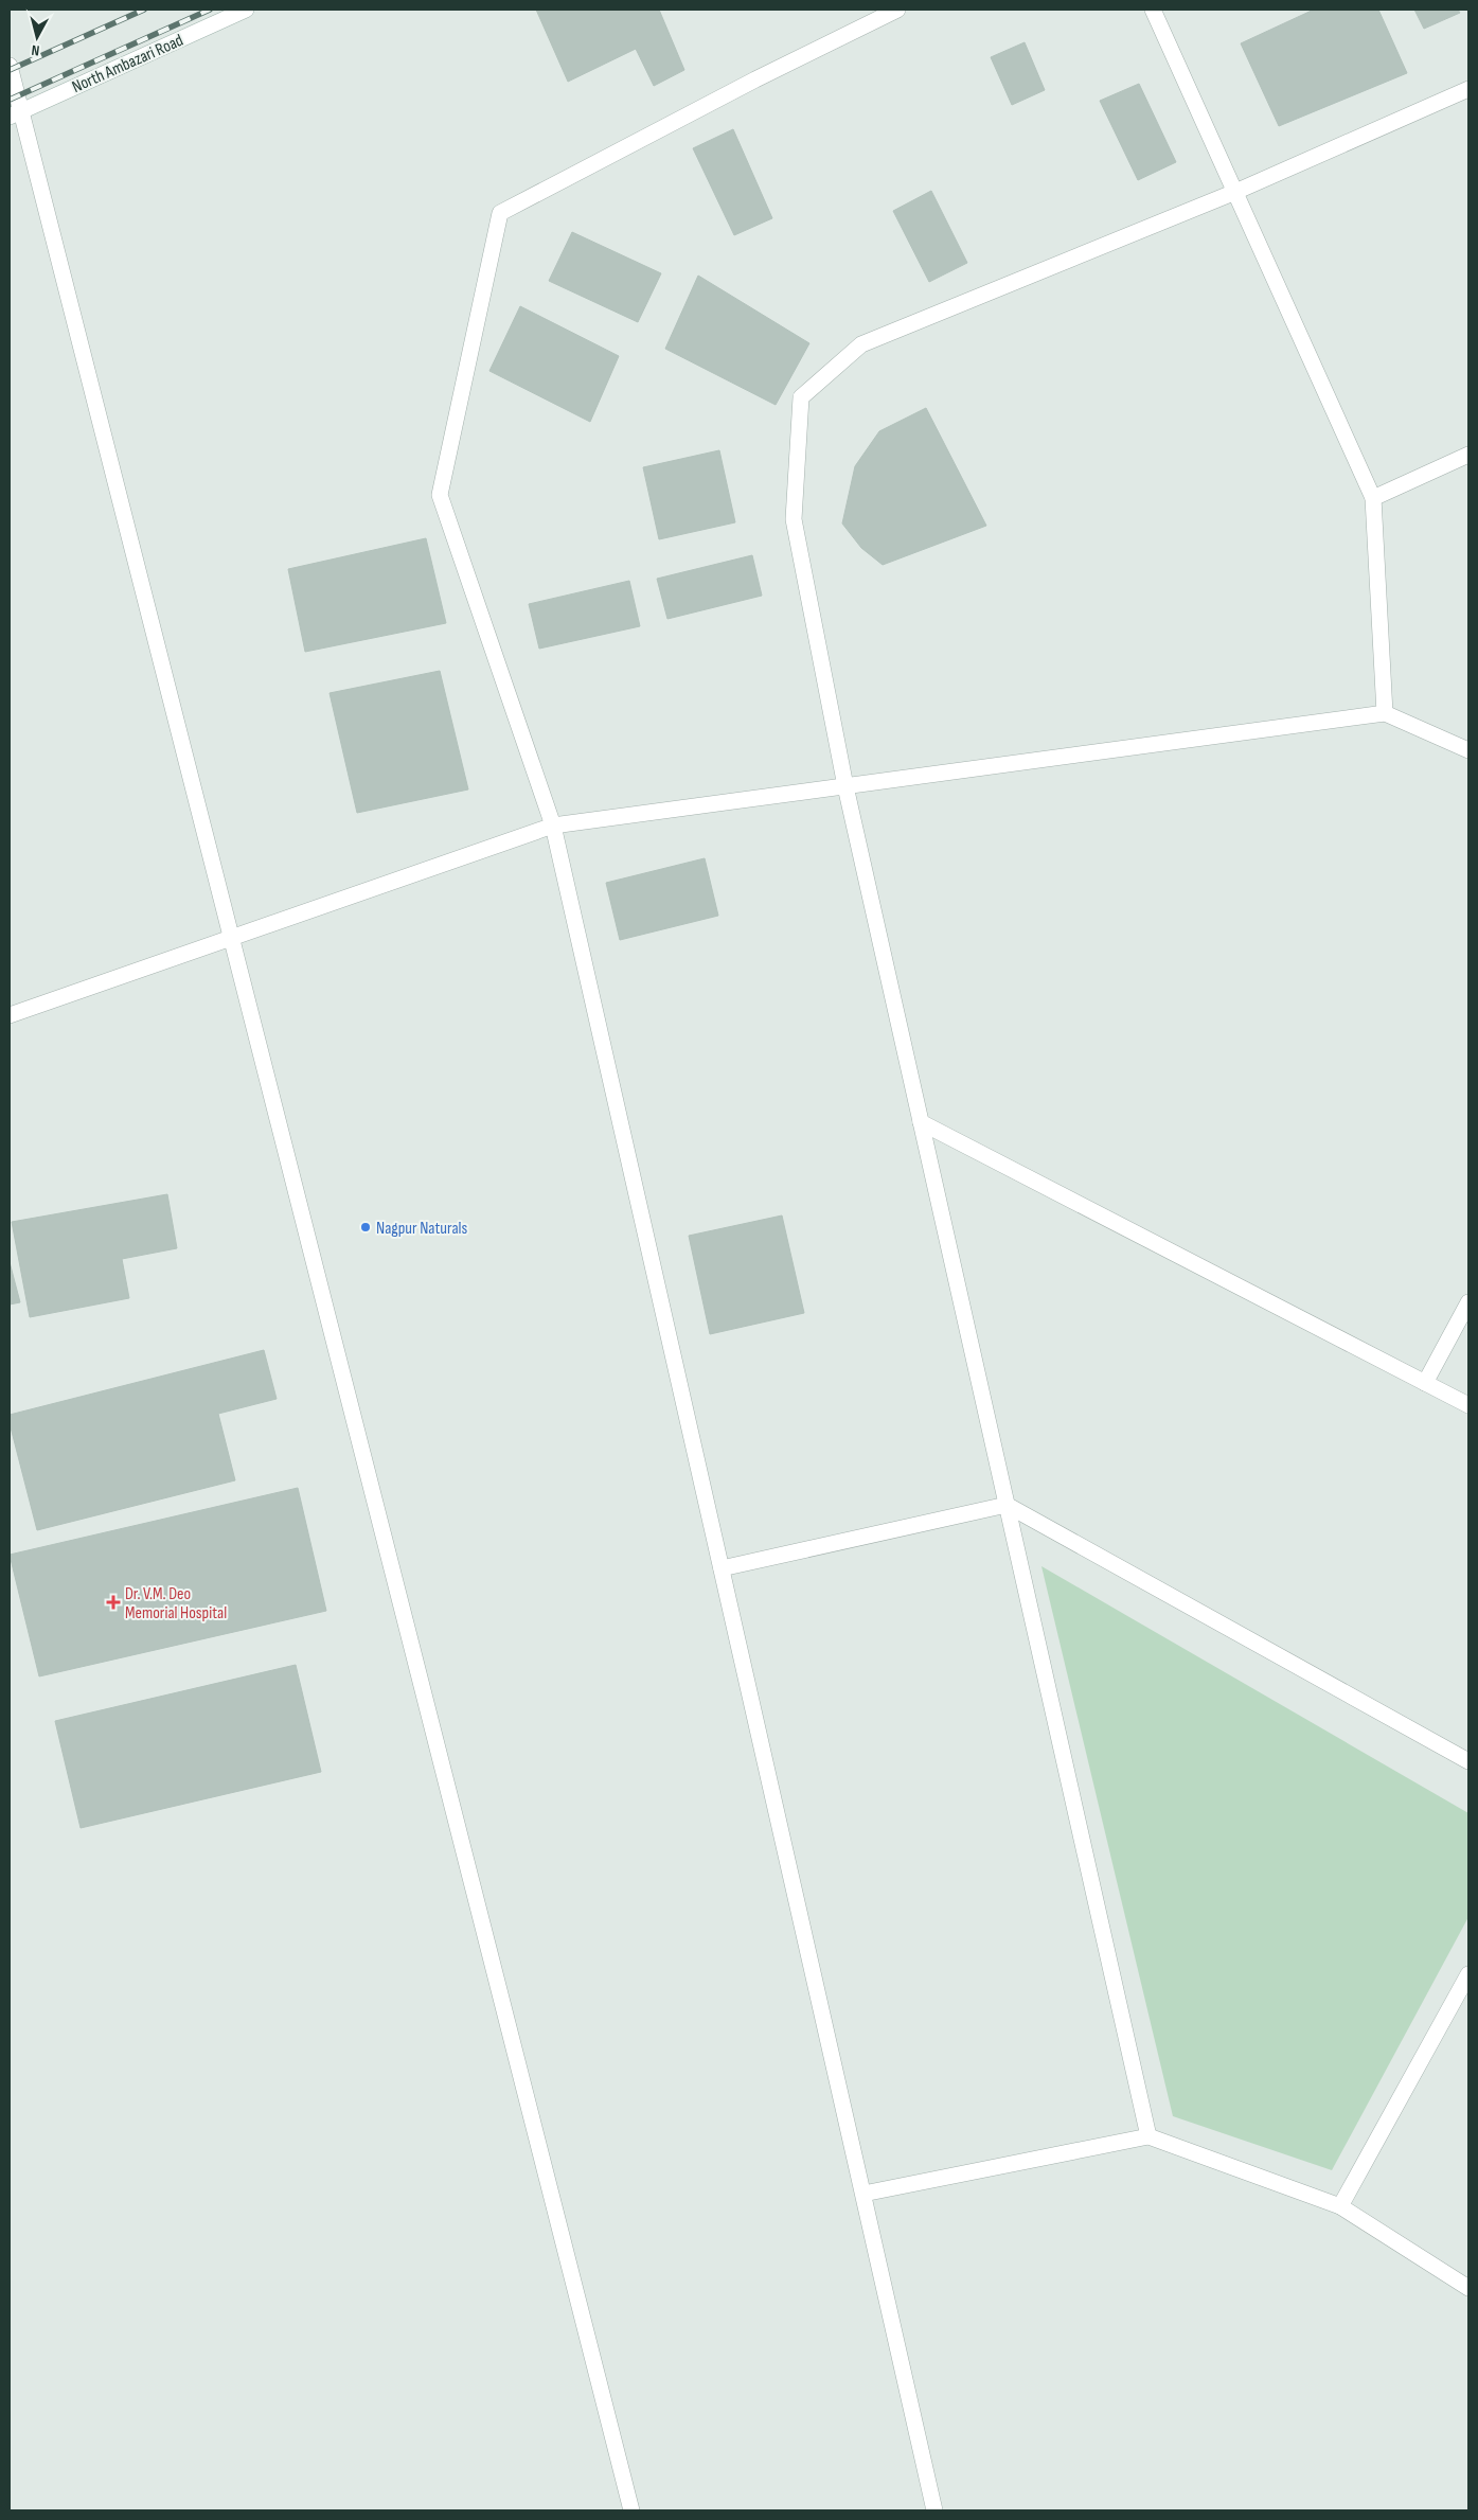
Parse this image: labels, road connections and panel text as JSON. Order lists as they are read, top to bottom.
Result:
{
  "streets": {
    "street": ["North Ambazari Road"]
  },
  "places": {
    "other": ["Nagpur Naturals"],
    "health": ["Dr. V.M. Deo Memorial Hospital"]
  },
  "north": "bottom"
}
